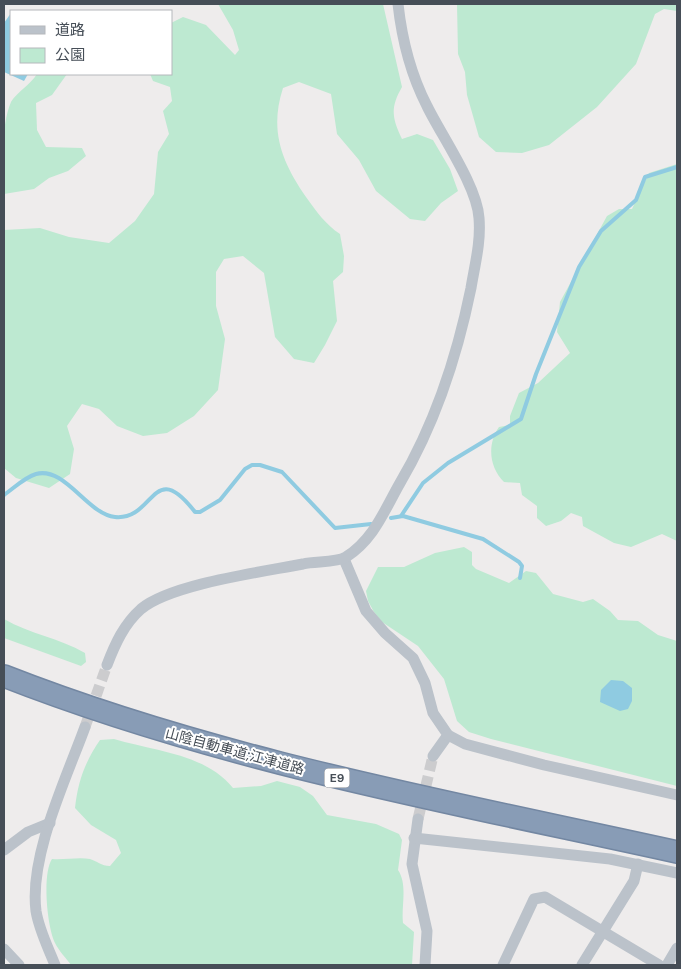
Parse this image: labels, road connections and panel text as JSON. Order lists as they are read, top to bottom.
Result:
{
  "streets": {
    "highway": ["山陰自動車道;江津道路", "E9"]
  },
  "legend": ["道路", "公園"]
}
